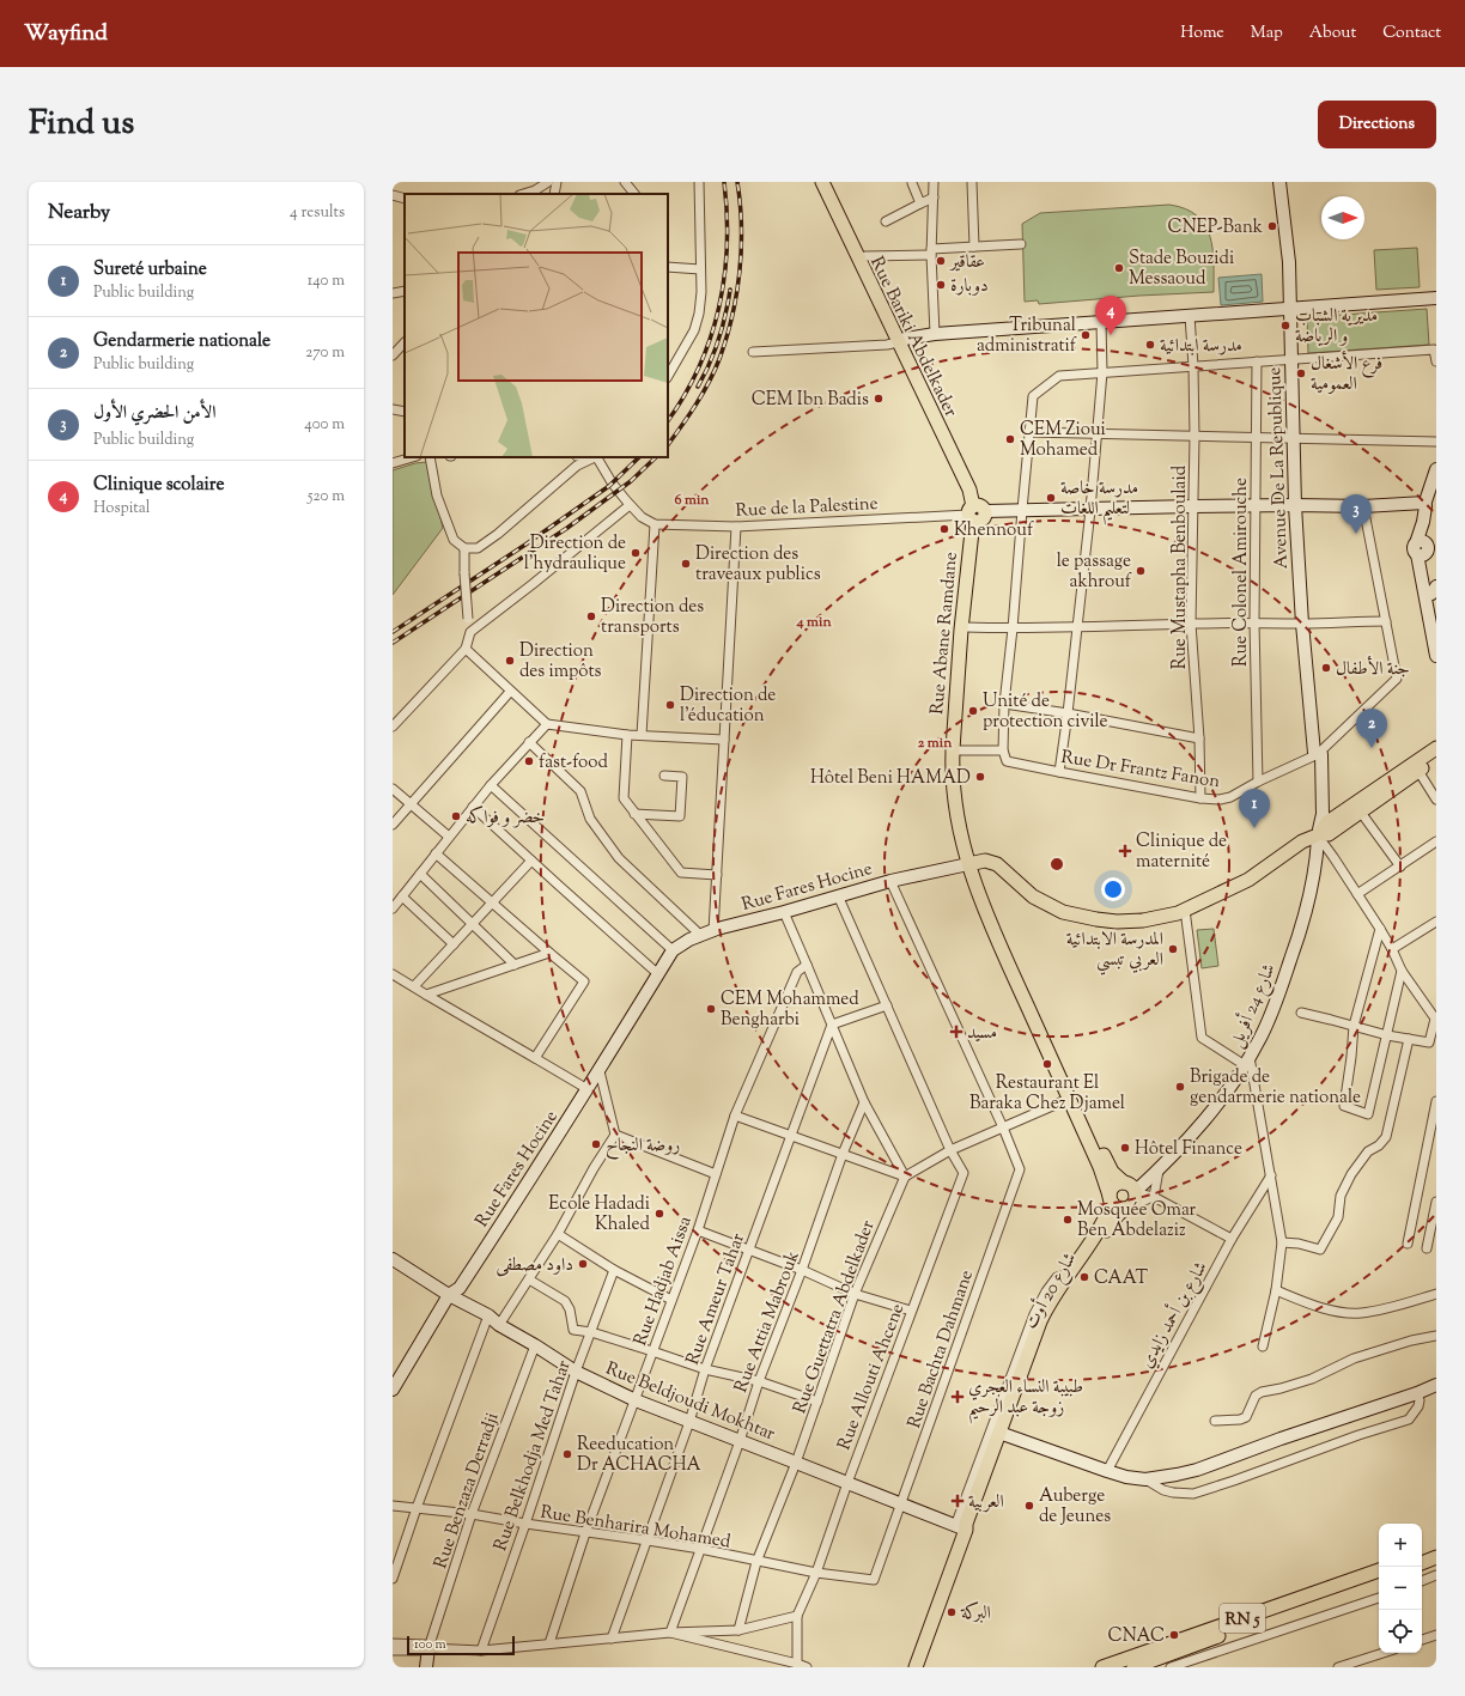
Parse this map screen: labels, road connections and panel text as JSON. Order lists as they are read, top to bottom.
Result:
{
  "streets": {
    "main road": [
      "Rue Bariki Abdelkader",
      "Rue Abane Ramdane",
      "Rue Fares Hocine",
      "شارع 20 أوت",
      "RN 5"
    ],
    "street": [
      "Avenue De La Republique",
      "Rue de la Palestine",
      "Rue Mustapha Benboulaid",
      "Rue Colonel Amirouche",
      "Rue Dr Frantz Fanon",
      "شارع 24 أفريل",
      "Rue Hadjab Aissa",
      "Rue Ameur Tahar",
      "شارع بن أحمد زايدي",
      "Rue Guettatra Abdelkader",
      "Rue Attia Mabrouk",
      "Rue Bachta Dahmane",
      "Rue Allouti Ahcene",
      "Rue Beldjoudi Mokhtar",
      "Rue Belkhodja Med Tahar",
      "Rue Benzaza Derradji",
      "Rue Benharira Mohamed"
    ]
  },
  "crossings": [
    ["Rue Bariki Abdelkader", "Rue de la Palestine"],
    ["Rue Bariki Abdelkader", "Rue Abane Ramdane"],
    ["Avenue De La Republique", "Rue Dr Frantz Fanon"],
    ["Avenue De La Republique", "شارع 24 أفريل"],
    ["Rue de la Palestine", "Rue Abane Ramdane"],
    ["Rue Mustapha Benboulaid", "Rue Dr Frantz Fanon"],
    ["Rue Colonel Amirouche", "Rue Dr Frantz Fanon"],
    ["Rue Abane Ramdane", "Rue Fares Hocine"],
    ["Rue Dr Frantz Fanon", "شارع 24 أفريل"],
    ["Rue Fares Hocine", "شارع 24 أفريل"],
    ["Rue Fares Hocine", "Rue Bachta Dahmane"],
    ["Rue Fares Hocine", "Rue Beldjoudi Mokhtar"],
    ["شارع 24 أفريل", "شارع 20 أوت"],
    ["Rue Hadjab Aissa", "Rue Beldjoudi Mokhtar"],
    ["Rue Hadjab Aissa", "Rue Benharira Mohamed"],
    ["شارع 20 أوت", "Rue Beldjoudi Mokhtar"],
    ["Rue Ameur Tahar", "Rue Beldjoudi Mokhtar"],
    ["Rue Ameur Tahar", "Rue Benharira Mohamed"],
    ["Rue Guettatra Abdelkader", "Rue Beldjoudi Mokhtar"],
    ["Rue Guettatra Abdelkader", "Rue Benharira Mohamed"],
    ["Rue Attia Mabrouk", "Rue Beldjoudi Mokhtar"],
    ["Rue Attia Mabrouk", "Rue Benharira Mohamed"],
    ["Rue Bachta Dahmane", "Rue Beldjoudi Mokhtar"],
    ["Rue Bachta Dahmane", "Rue Benharira Mohamed"],
    ["Rue Allouti Ahcene", "Rue Beldjoudi Mokhtar"],
    ["Rue Allouti Ahcene", "Rue Benharira Mohamed"],
    ["Rue Beldjoudi Mokhtar", "Rue Belkhodja Med Tahar"],
    ["Rue Beldjoudi Mokhtar", "Rue Benzaza Derradji"],
    ["Rue Belkhodja Med Tahar", "Rue Benharira Mohamed"],
    ["Rue Benzaza Derradji", "Rue Benharira Mohamed"]
  ],
  "places": {
    "other": [
      "CNEP-Bank",
      "عقاقير",
      "Stade Bouzidi Messaoud",
      "دوبارة",
      "مديرية الشباب و الرياضة",
      "Tribunal administratif",
      "مدرسة ابتدائية",
      "فرع الأشغال العمومية",
      "CEM Ibn Badis",
      "CEM Zioui Mohamed",
      "مدرسة خاصة لتعليم اللغات",
      "Khennouf",
      "Direction de l'hydraulique",
      "Direction des traveaux publics",
      "le passage akhrouf",
      "Direction des transports",
      "Direction des impôts",
      "جنة الأطفال",
      "Direction de l'éducation",
      "Unité de protection civile",
      "fast-food",
      "Hôtel Beni HAMAD",
      "خضر و فواكه",
      "المدرسة الابتدائية العربي تبسي",
      "CEM Mohammed Bengharbi",
      "Restaurant El Baraka Chez Djamel",
      "Brigade de gendarmerie nationale",
      "روضة النجاح",
      "Hôtel Finance",
      "Ecole Hadadi Khaled",
      "Mosquée Omar Ben Abdelaziz",
      "داود مصطفى",
      "CAAT",
      "Reeducation Dr ACHACHA",
      "Auberge de Jeunes",
      "البركة",
      "CNAC"
    ],
    "health": [
      "Clinique de maternité",
      "مسيد",
      "طبيبة النساء العجري زوجة عبد الرحيم",
      "العربية"
    ]
  },
  "scale_bar": "100 m",
  "north": "right",
  "page": {
    "header": "Wayfind",
    "nav": [
      "Home",
      "Map",
      "About",
      "Contact"
    ],
    "title": "Find us",
    "buttons": "Directions",
    "heading": ["Nearby", "4 results"],
    "list": [
      {
        "mark": "1",
        "name": "Sureté urbaine",
        "note": "Public building",
        "value": "140 m"
      },
      {
        "mark": "2",
        "name": "Gendarmerie nationale",
        "note": "Public building",
        "value": "270 m"
      },
      {
        "mark": "3",
        "name": "الأمن الحضري الأول",
        "note": "Public building",
        "value": "400 m"
      },
      {
        "mark": "4",
        "name": "Clinique scolaire",
        "note": "Hospital",
        "value": "520 m"
      }
    ],
    "pins": [
      "4",
      "3",
      "2",
      "1"
    ],
    "map_buttons": ["+", "−"],
    "scale": "100 m"
  },
  "rings": ["6 min", "4 min", "2 min"]
}
